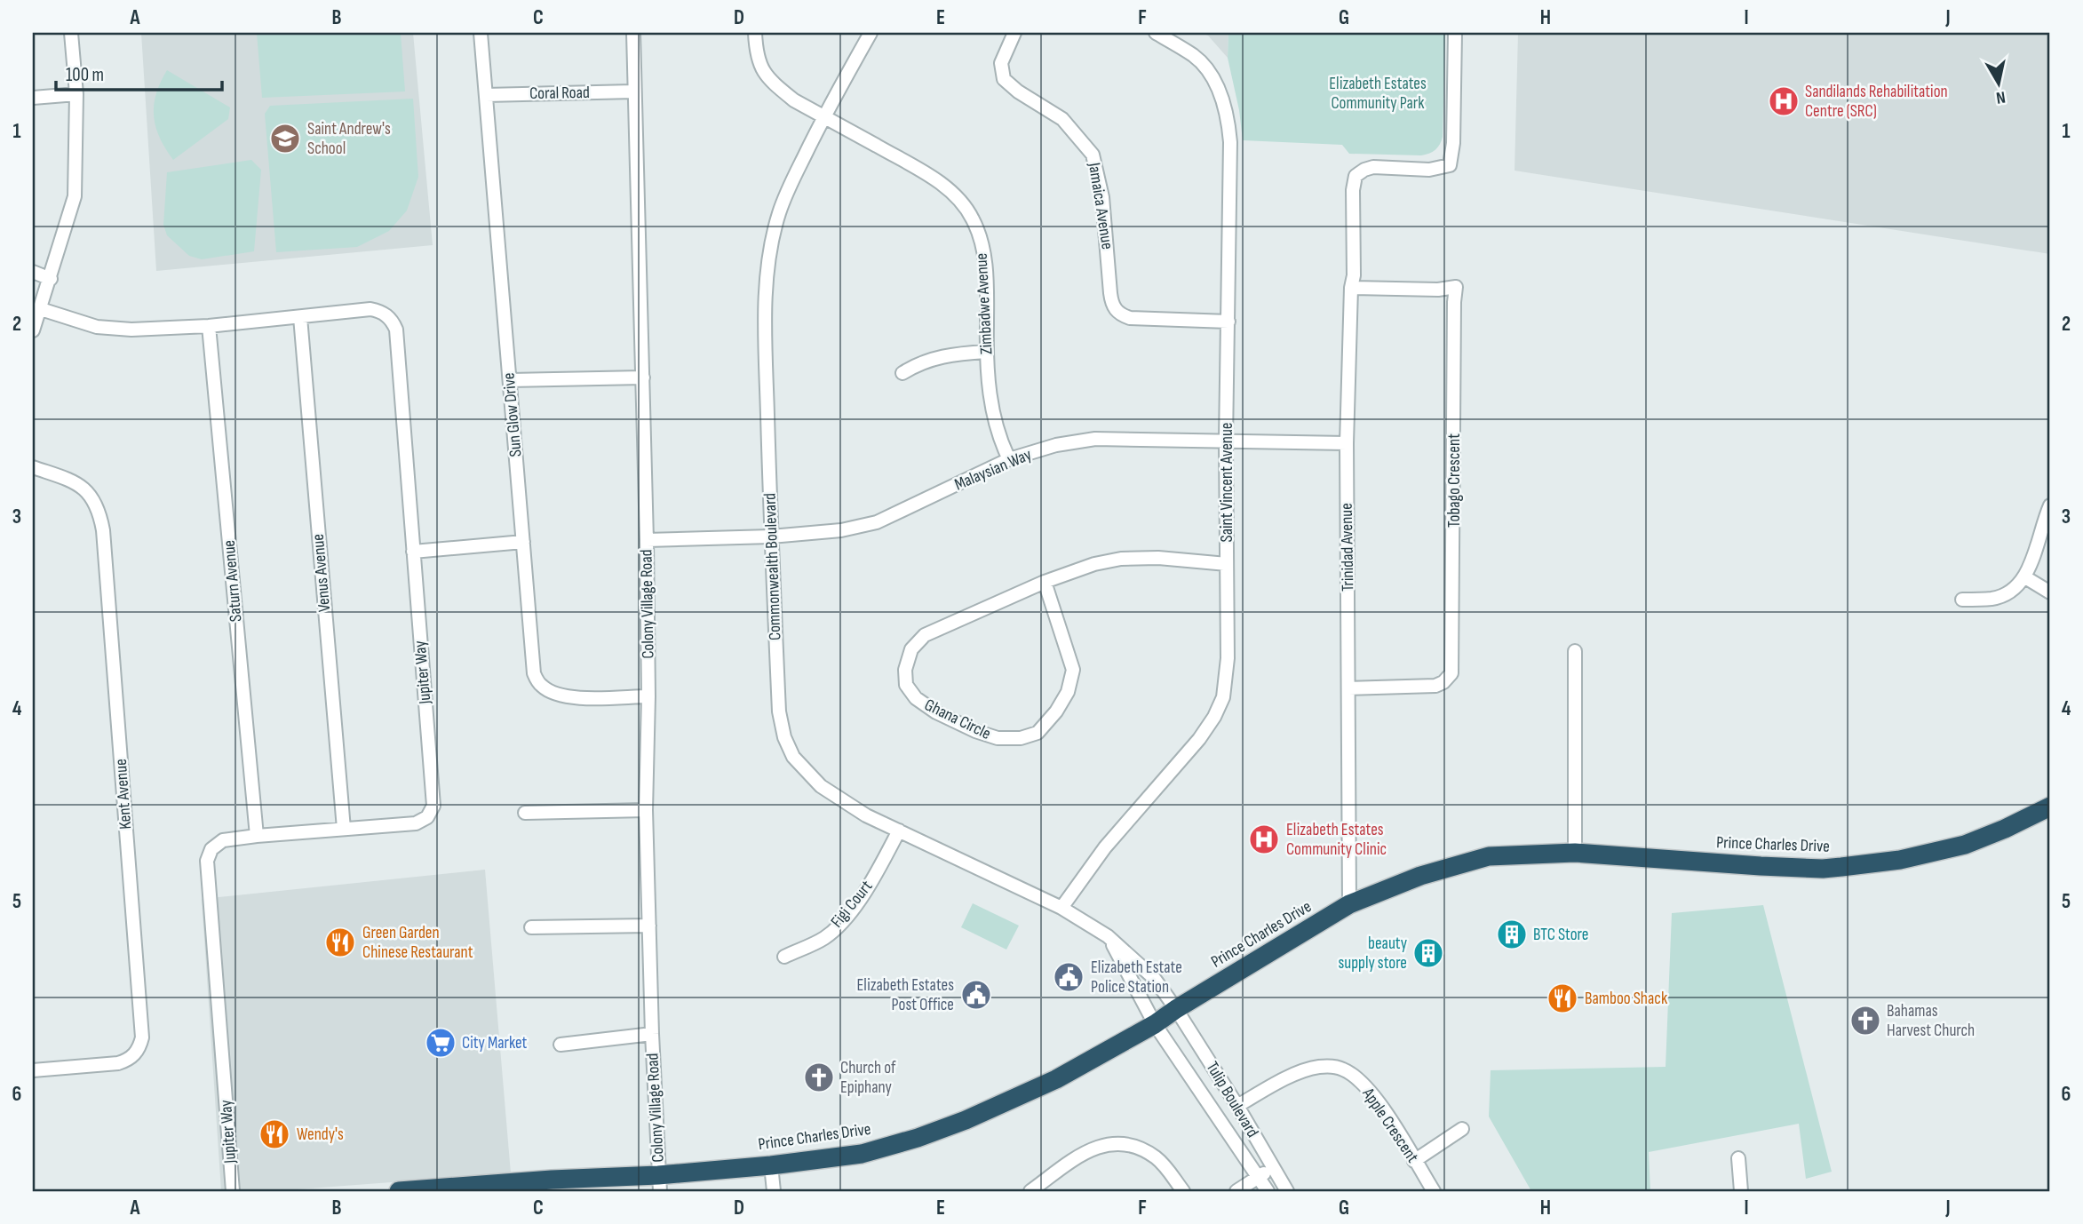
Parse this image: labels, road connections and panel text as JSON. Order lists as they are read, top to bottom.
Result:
{
  "streets": {
    "highway": ["Prince Charles Drive"],
    "street": [
      "Coral Road",
      "Jamaica Avenue",
      "Zimbadwe Avenue",
      "Sun Glow Drive",
      "Malaysian Way",
      "Tobago Crescent",
      "Saint Vincent Avenue",
      "Trinidad Avenue",
      "Commonwealth Boulevard",
      "Venus Avenue",
      "Saturn Avenue",
      "Colony Village Road",
      "Jupiter Way",
      "Ghana Circle",
      "Kent Avenue",
      "Figi Court",
      "Tulip Boulevard",
      "Apple Crescent"
    ]
  },
  "crossings": [
    ["Coral Road", "Sun Glow Drive"],
    ["Coral Road", "Colony Village Road"],
    ["Jamaica Avenue", "Saint Vincent Avenue"],
    ["Zimbadwe Avenue", "Malaysian Way"],
    ["Zimbadwe Avenue", "Commonwealth Boulevard"],
    ["Sun Glow Drive", "Colony Village Road"],
    ["Malaysian Way", "Saint Vincent Avenue"],
    ["Malaysian Way", "Trinidad Avenue"],
    ["Malaysian Way", "Commonwealth Boulevard"],
    ["Malaysian Way", "Colony Village Road"],
    ["Tobago Crescent", "Trinidad Avenue"],
    ["Saint Vincent Avenue", "Commonwealth Boulevard"],
    ["Saint Vincent Avenue", "Ghana Circle"],
    ["Trinidad Avenue", "Prince Charles Drive"],
    ["Commonwealth Boulevard", "Prince Charles Drive"],
    ["Commonwealth Boulevard", "Figi Court"],
    ["Commonwealth Boulevard", "Tulip Boulevard"],
    ["Venus Avenue", "Jupiter Way"],
    ["Saturn Avenue", "Jupiter Way"],
    ["Colony Village Road", "Prince Charles Drive"],
    ["Prince Charles Drive", "Tulip Boulevard"],
    ["Tulip Boulevard", "Apple Crescent"]
  ],
  "parks": ["Elizabeth Estates Community Park"],
  "places": {
    "hospital": ["Sandilands Rehabilitation Centre (SRC)", "Elizabeth Estates Community Clinic"],
    "school or university": ["Saint Andrew's School"],
    "building": ["BTC Store", "beauty supply store"],
    "restaurant": ["Green Garden Chinese Restaurant", "Bamboo Shack", "Wendy's"],
    "public building": ["Elizabeth Estate Police Station", "Elizabeth Estates Post Office"],
    "church": ["Bahamas Harvest Church", "Church of Epiphany"],
    "supermarket": ["City Market"]
  },
  "scale_bar": "100 m",
  "north": "bottom",
  "grid": {
    "columns": [
      "A",
      "B",
      "C",
      "D",
      "E",
      "F",
      "G",
      "H",
      "I",
      "J"
    ],
    "rows": [
      "1",
      "2",
      "3",
      "4",
      "5",
      "6"
    ]
  }
}
